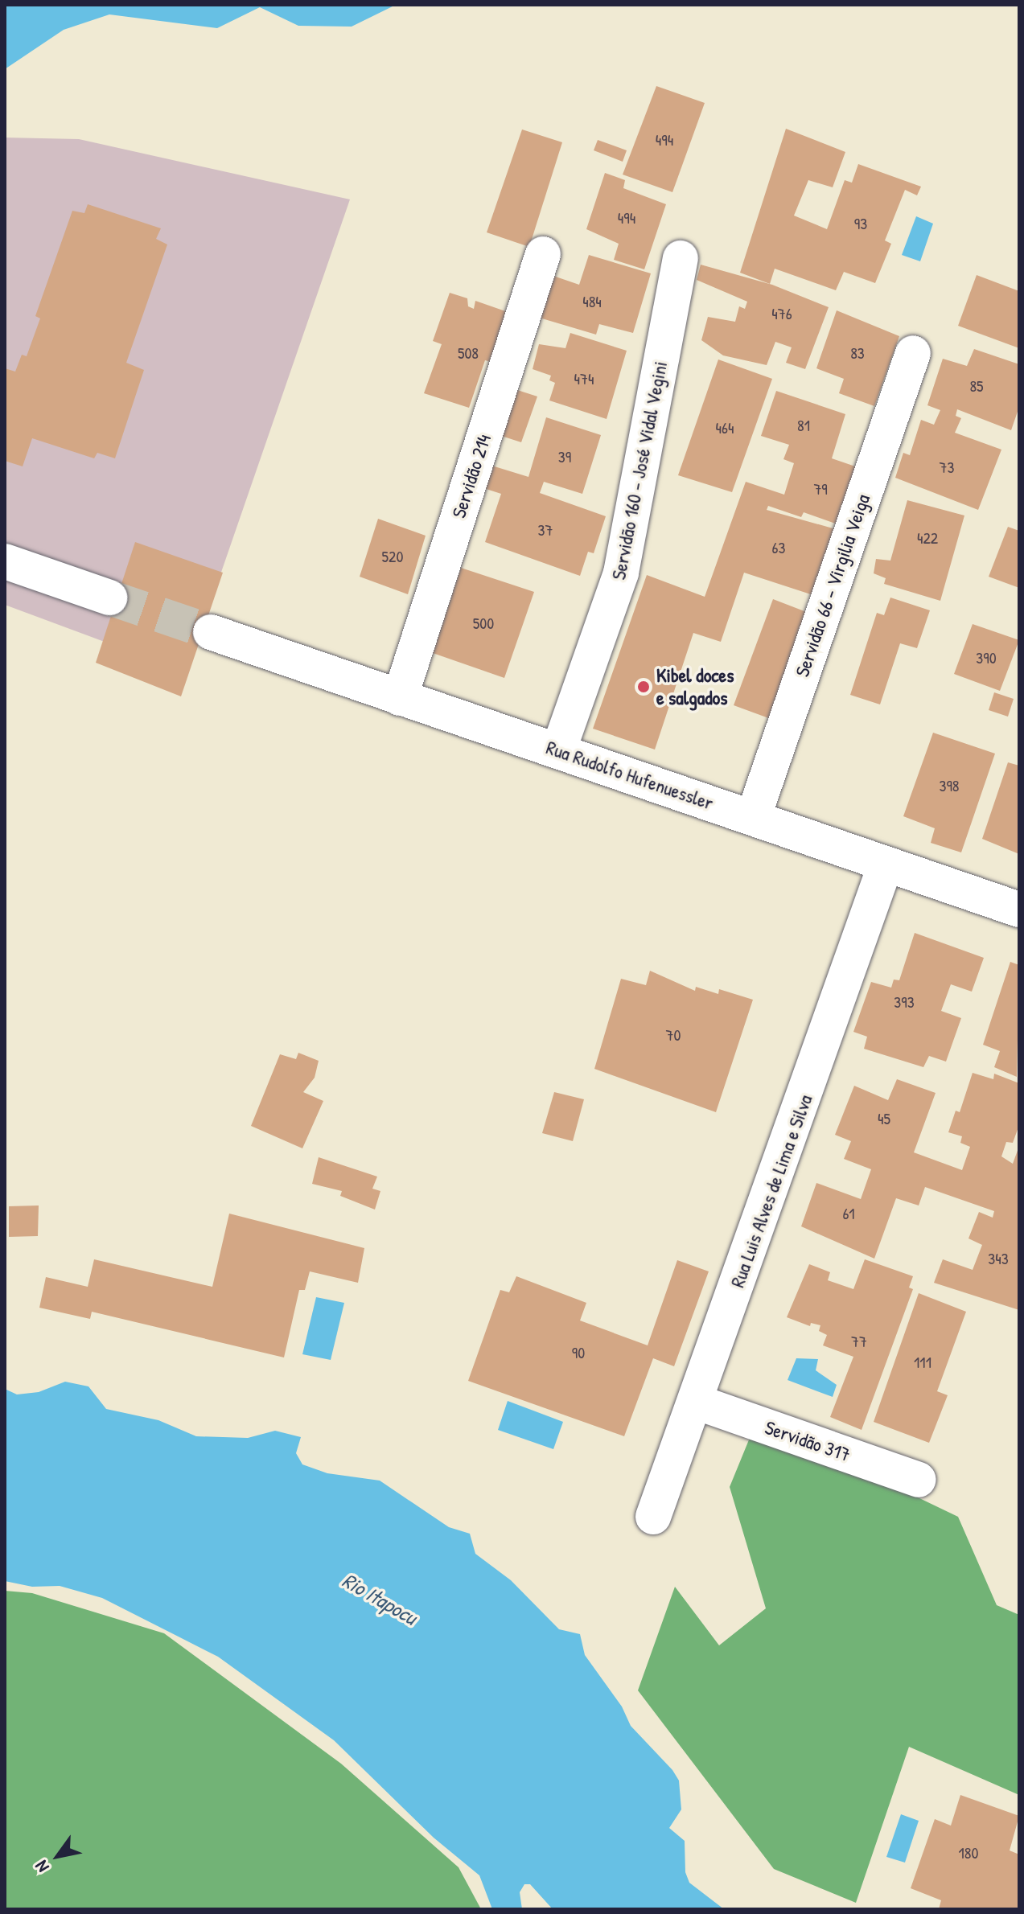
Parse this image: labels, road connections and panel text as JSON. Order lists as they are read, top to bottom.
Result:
{
  "streets": {
    "street": [
      "Servidão 160 - José Vidal Vegini",
      "Servidão 214",
      "Servidão 66 - Virgilia Veiga",
      "Rua Rudolfo Hufenuessler",
      "Rua Luis Alves de Lima e Silva",
      "Servidão 317"
    ]
  },
  "crossings": [
    ["Servidão 160 - José Vidal Vegini", "Rua Rudolfo Hufenuessler"],
    ["Servidão 214", "Rua Rudolfo Hufenuessler"],
    ["Servidão 66 - Virgilia Veiga", "Rua Rudolfo Hufenuessler"],
    ["Rua Rudolfo Hufenuessler", "Rua Luis Alves de Lima e Silva"],
    ["Rua Luis Alves de Lima e Silva", "Servidão 317"]
  ],
  "water": ["Rio Itapocu"],
  "places": ["Kibel doces e salgados"],
  "house_numbers": [
    "494",
    "494",
    "93",
    "484",
    "476",
    "508",
    "83",
    "474",
    "85",
    "81",
    "464",
    "39",
    "73",
    "79",
    "37",
    "422",
    "63",
    "520",
    "500",
    "390",
    "398",
    "393",
    "70",
    "45",
    "61",
    "343",
    "77",
    "90",
    "111",
    "180"
  ],
  "north": "bottom left"
}
